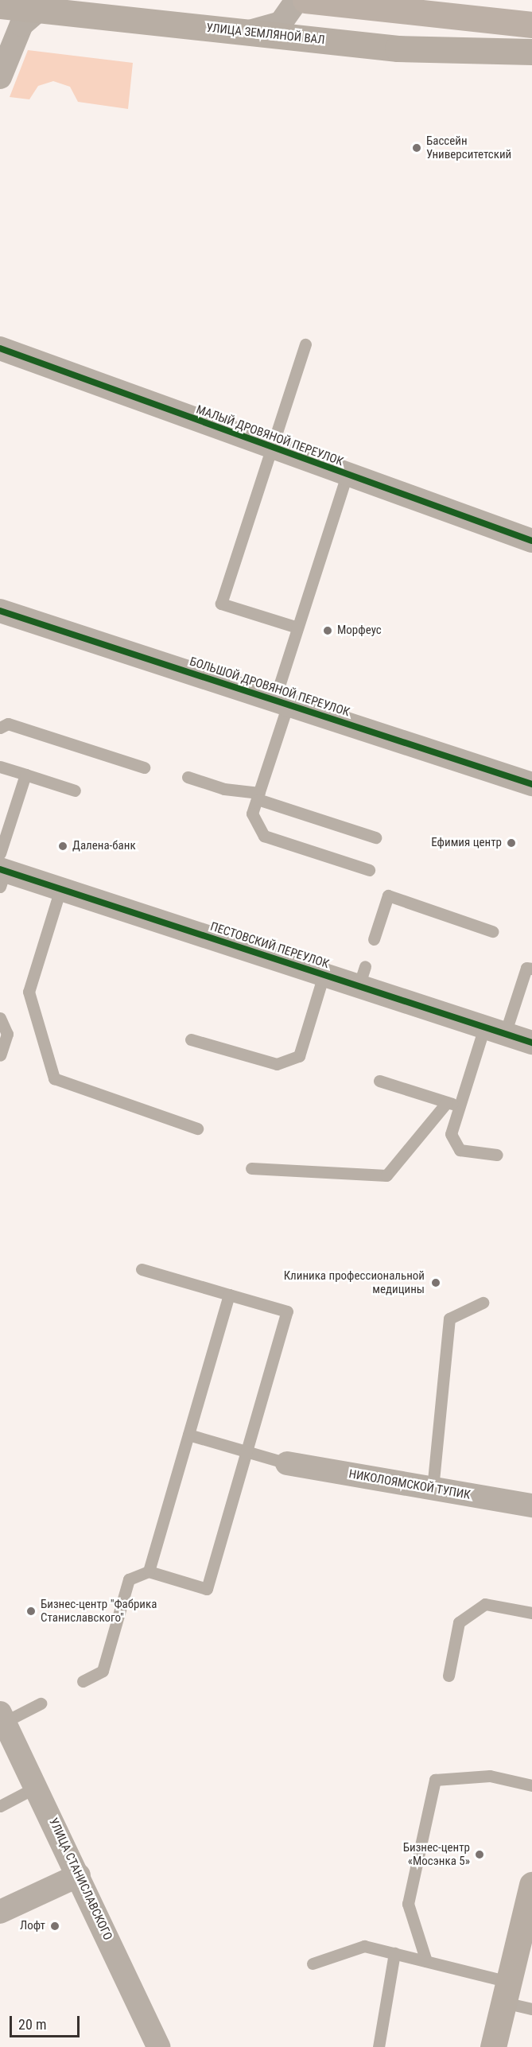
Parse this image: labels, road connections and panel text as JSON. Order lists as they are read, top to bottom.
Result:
{
  "streets": {
    "main road": ["УЛИЦА ЗЕМЛЯНОЙ ВАЛ"],
    "street": [
      "МАЛЫЙ ДРОВЯНОЙ ПЕРЕУЛОК",
      "БОЛЬШОЙ ДРОВЯНОЙ ПЕРЕУЛОК",
      "ПЕСТОВСКИЙ ПЕРЕУЛОК",
      "НИКОЛОЯМСКОЙ ТУПИК",
      "УЛИЦА СТАНИСЛАВСКОГО"
    ]
  },
  "places": [
    "Бассейн Университетский",
    "Морфеус",
    "Ефимия центр",
    "Далена-банк",
    "Клиника профессиональной медицины",
    "Бизнес-центр \"Фабрика Станиславского\"",
    "Бизнес-центр «Мосэнка 5»",
    "Лофт"
  ],
  "scale_bar": "20 m"
}
